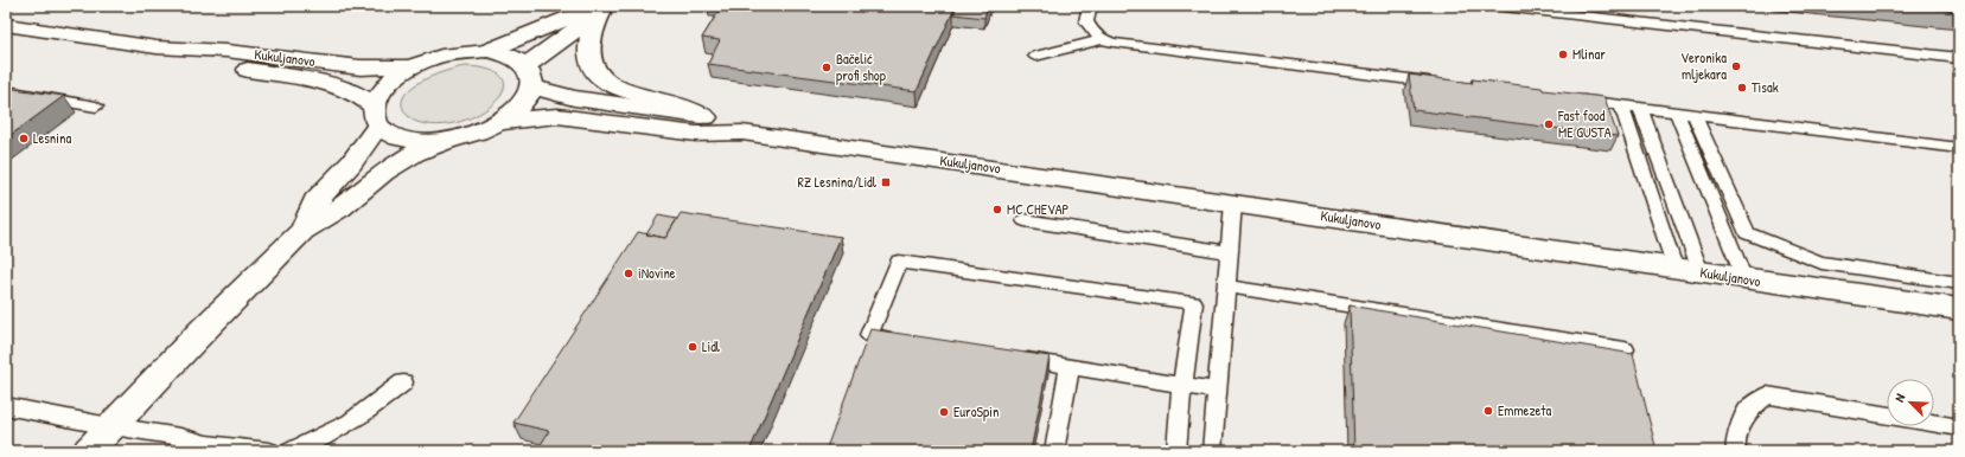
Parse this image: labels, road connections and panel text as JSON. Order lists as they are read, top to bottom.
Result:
{
  "streets": {
    "main road": ["Kukuljanovo"]
  },
  "places": {
    "other": [
      "Mlinar",
      "Veronika mljekara",
      "Bačelić profi shop",
      "Tisak",
      "Fast food ME GUSTA",
      "Lesnina",
      "MC CHEVAP",
      "iNovine",
      "Lidl",
      "Emmezeta",
      "EuroSpin"
    ],
    "transit": ["RZ Lesnina/Lidl"]
  },
  "north": "top left"
}
